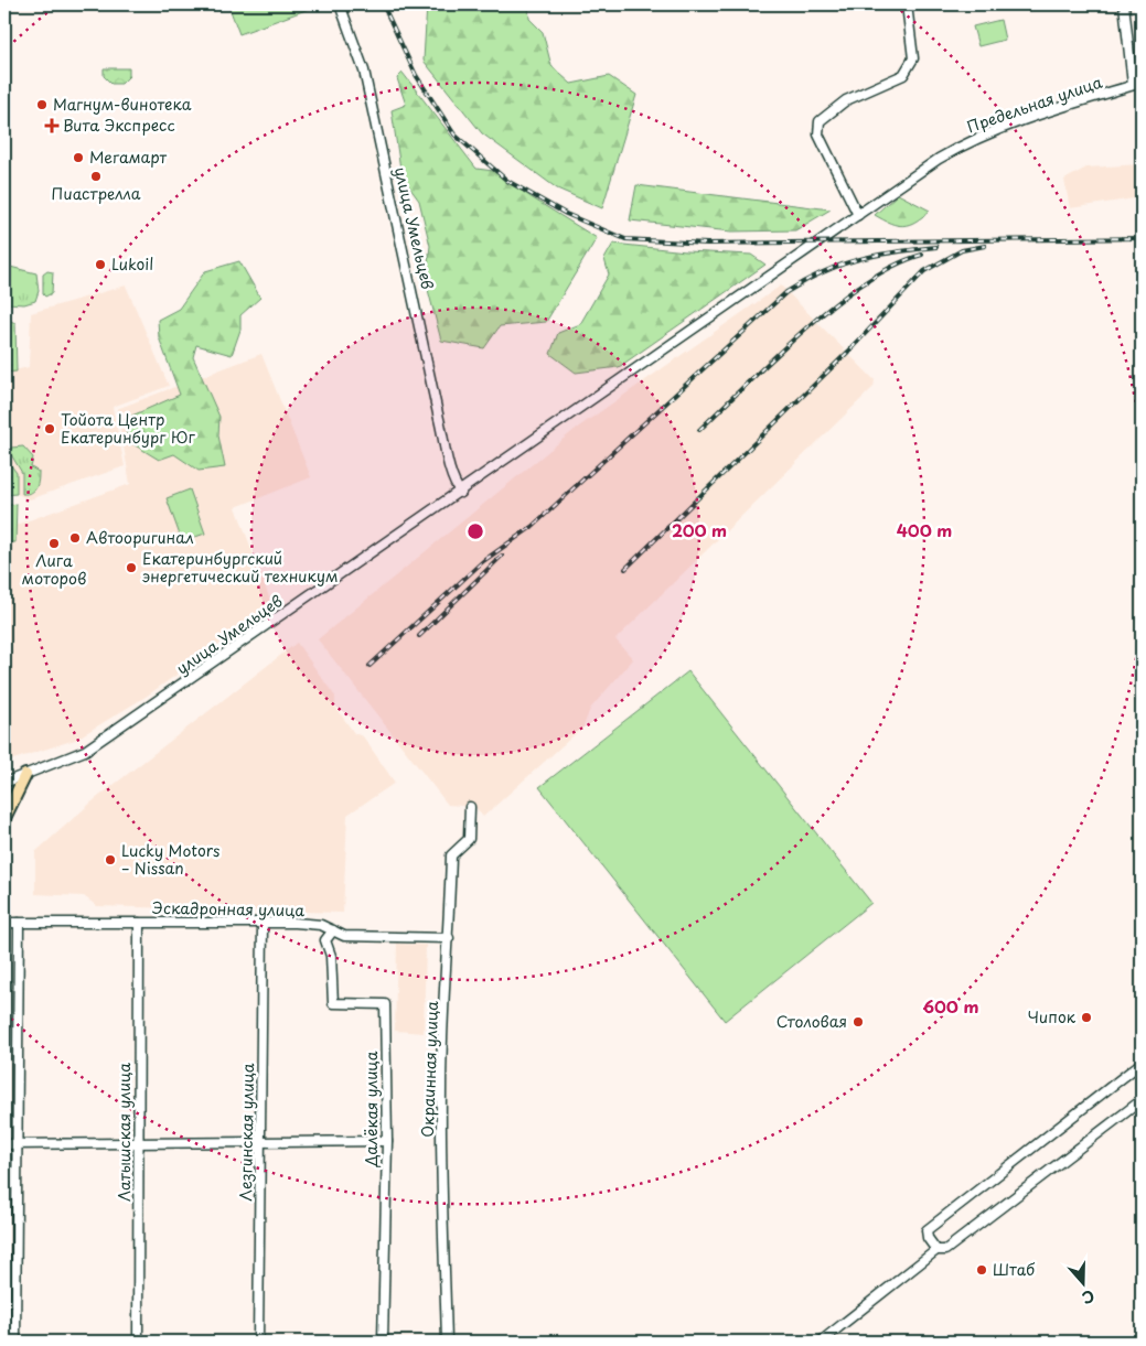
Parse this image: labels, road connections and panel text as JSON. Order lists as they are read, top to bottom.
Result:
{
  "streets": {
    "street": [
      "Предельная улица",
      "улица Умельцев",
      "Эскадронная улица",
      "Окраинная улица",
      "Далёкая улица",
      "Латышская улица",
      "Лезгинская улица"
    ]
  },
  "crossings": [
    ["Предельная улица", "улица Умельцев"],
    ["Эскадронная улица", "Окраинная улица"],
    ["Эскадронная улица", "Далёкая улица"],
    ["Эскадронная улица", "Латышская улица"],
    ["Эскадронная улица", "Лезгинская улица"]
  ],
  "places": {
    "other": [
      "Магнум-винотека",
      "Мегамарт",
      "Пиастрелла",
      "Lukoil",
      "Тойота Центр Екатеринбург Юг",
      "Автооригинал",
      "Лига моторов",
      "Екатеринбургский энергетический техникум",
      "Lucky Motors – Nissan",
      "Чипок",
      "Столовая",
      "Штаб"
    ],
    "health": ["Вита Экспресс"]
  },
  "north": "bottom",
  "rings": ["200 m", "400 m", "600 m"]
}
